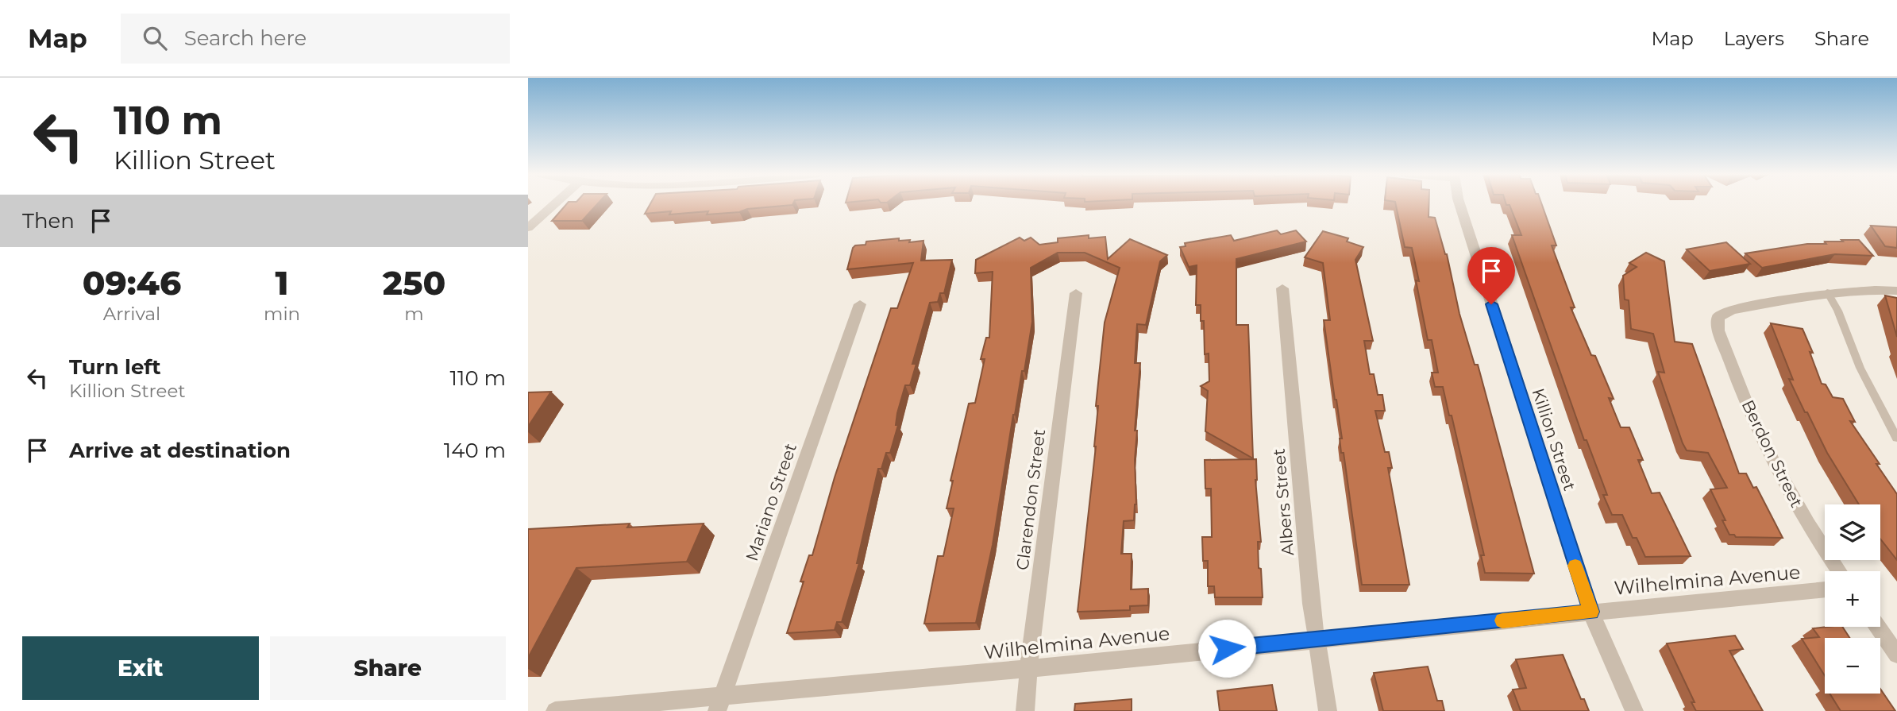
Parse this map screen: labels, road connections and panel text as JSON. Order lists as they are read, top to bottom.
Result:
{
  "streets": {
    "street": [
      "Killion Street",
      "Berdon Street",
      "Clarendon Street",
      "Mariano Street",
      "Albers Street",
      "Wilhelmina Avenue"
    ]
  },
  "crossings": [
    ["Killion Street", "Wilhelmina Avenue"],
    ["Clarendon Street", "Wilhelmina Avenue"],
    ["Mariano Street", "Wilhelmina Avenue"],
    ["Albers Street", "Wilhelmina Avenue"]
  ],
  "page": {
    "header": "Map",
    "search": "Search here",
    "nav": ["Map", "Layers", "Share"],
    "turn": ["110 m", "Killion Street"],
    "then": "Then",
    "eta": [
      "09:46",
      "Arrival",
      "1",
      "min",
      "250",
      "m"
    ],
    "list": [
      {
        "name": "Turn left",
        "note": "Killion Street",
        "value": "110 m"
      },
      {
        "name": "Arrive at destination",
        "value": "140 m"
      }
    ],
    "map_buttons": ["+", "−"],
    "buttons": ["Exit", "Share"]
  }
}
